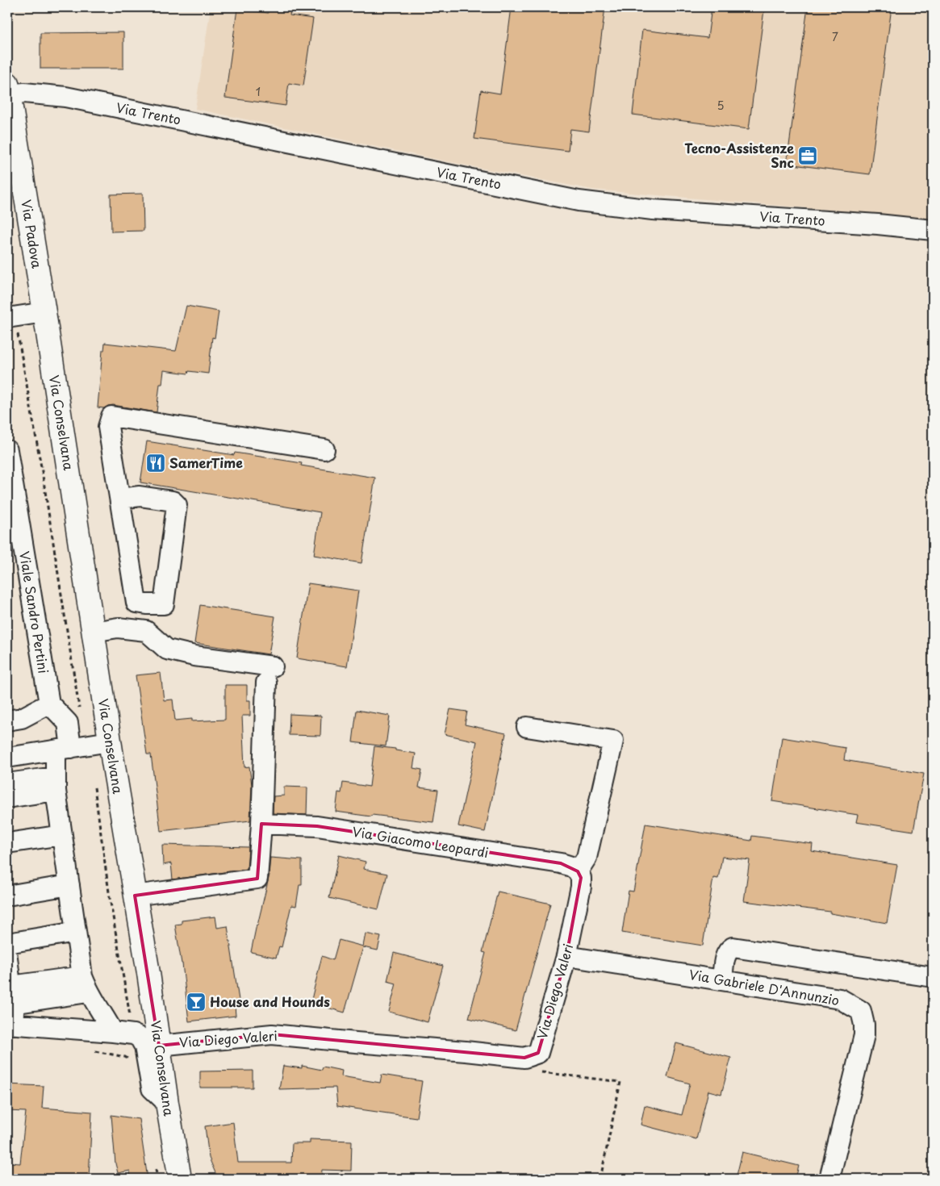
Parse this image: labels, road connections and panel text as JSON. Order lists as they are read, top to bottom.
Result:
{
  "streets": {
    "main road": ["Via Padova", "Via Conselvana"],
    "street": [
      "Via Trento",
      "Viale Sandro Pertini",
      "Via Giacomo Leopardi",
      "Via Gabriele D'Annunzio",
      "Via Diego Valeri"
    ]
  },
  "crossings": [
    ["Via Trento", "Via Padova"],
    ["Via Padova", "Via Conselvana"],
    ["Via Conselvana", "Via Diego Valeri"],
    ["Via Giacomo Leopardi", "Via Diego Valeri"],
    ["Via Gabriele D'Annunzio", "Via Diego Valeri"]
  ],
  "places": {
    "office": ["Tecno-Assistenze Snc"],
    "restaurant": ["SamerTime"],
    "bar": ["House and Hounds"]
  },
  "house_numbers": ["7", "1", "5"]
}
